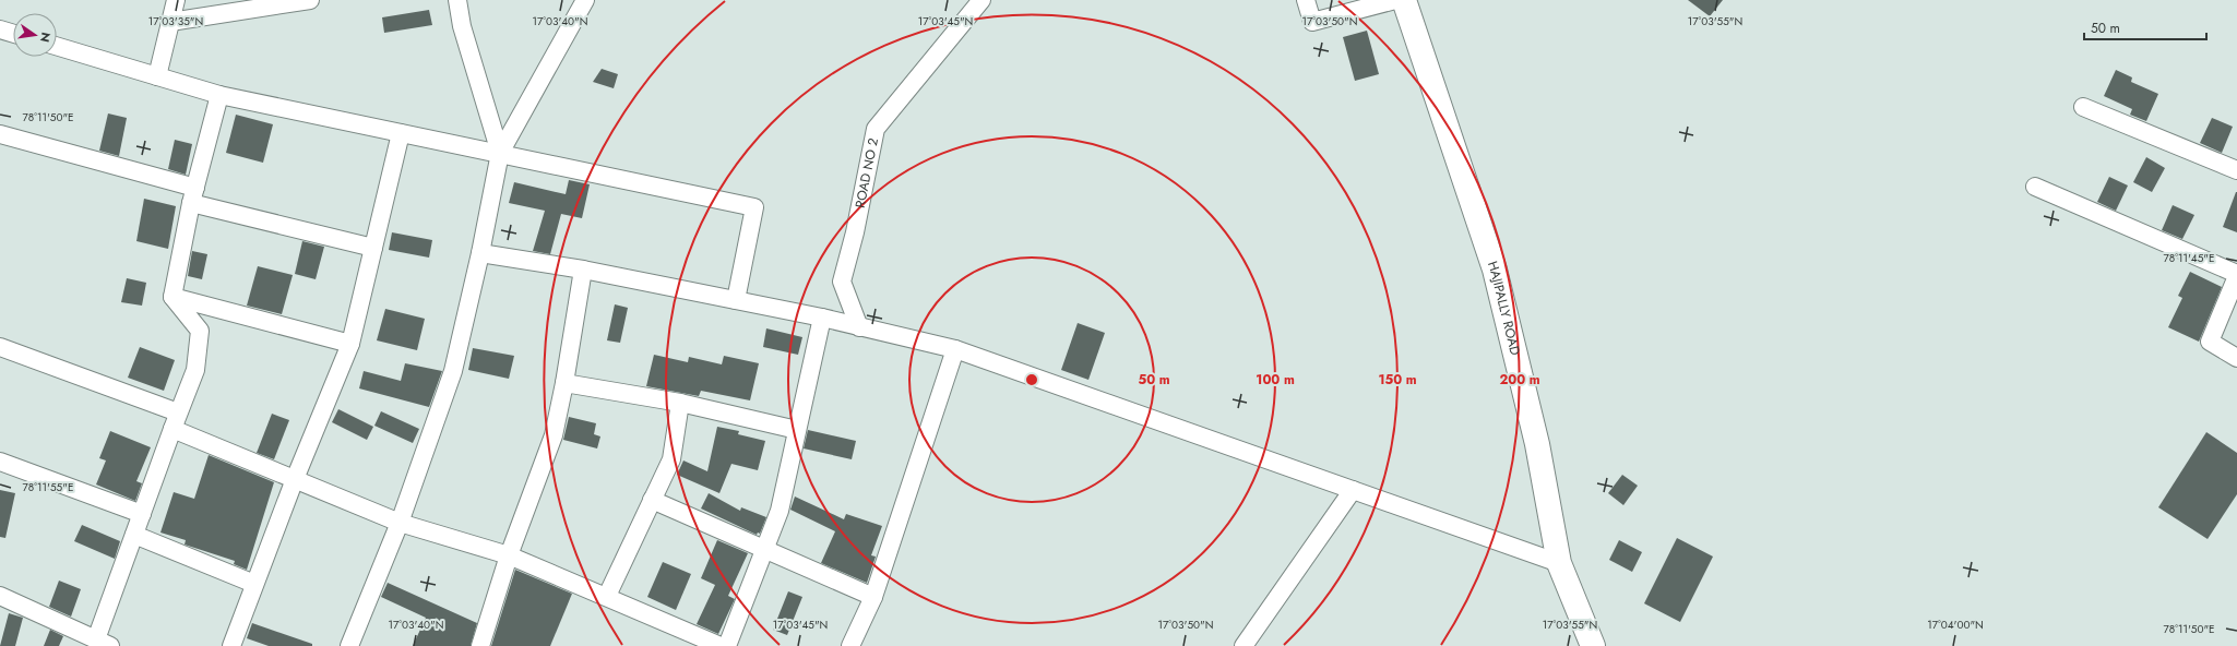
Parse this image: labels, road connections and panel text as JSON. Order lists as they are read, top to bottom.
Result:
{
  "streets": {
    "street": ["ROAD NO 2", "HAJIPALLY ROAD"]
  },
  "scale_bar": "50 m",
  "north": "right",
  "coordinates": [
    "17°03'35\"N",
    "17°03'45\"N",
    "17°03'40\"N",
    "17°03'50\"N",
    "17°03'55\"N",
    "78°11'50\"E",
    "78°11'45\"E",
    "78°11'55\"E",
    "17°04'00\"N"
  ],
  "rings": [
    "50 m",
    "100 m",
    "150 m",
    "200 m"
  ]
}
